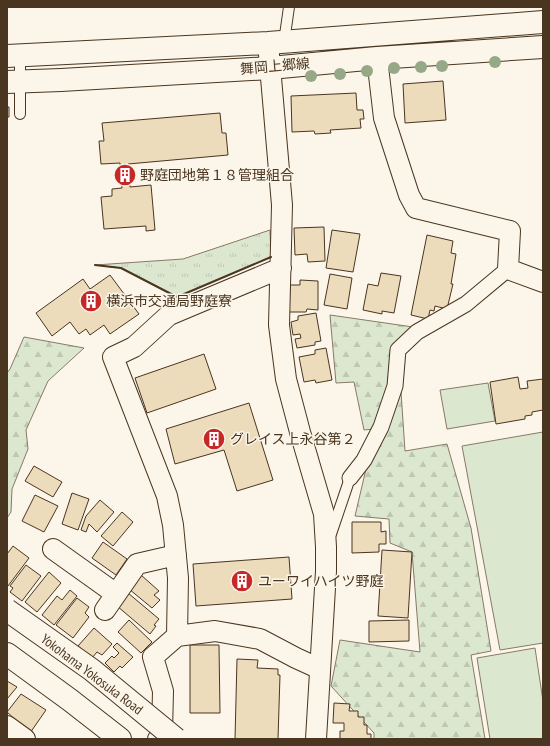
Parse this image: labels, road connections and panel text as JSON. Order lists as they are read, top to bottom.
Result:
{
  "streets": {
    "main road": ["舞岡上郷線", "Yokohama Yokosuka Road"]
  },
  "places": {
    "building": [
      "野庭団地第１８管理組合",
      "横浜市交通局野庭寮",
      "グレイス上永谷第２",
      "ユーワイハイツ野庭"
    ]
  }
}
